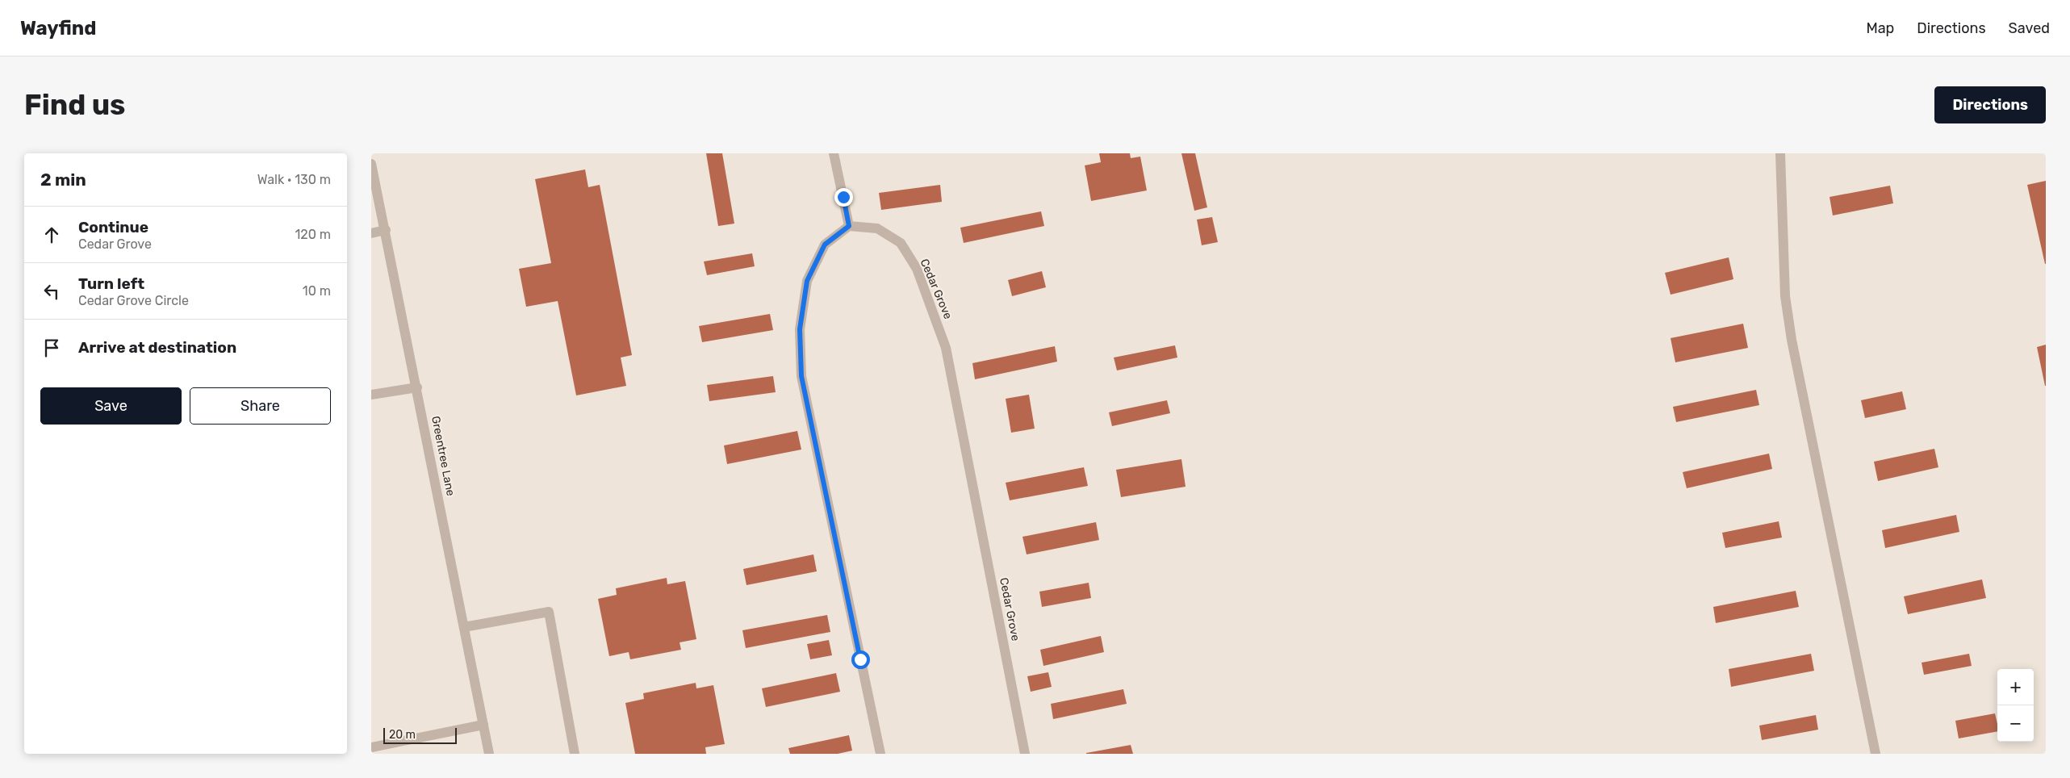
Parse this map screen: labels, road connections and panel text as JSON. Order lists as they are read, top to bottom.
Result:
{
  "streets": {
    "street": ["Cedar Grove", "Greentree Lane"]
  },
  "scale_bar": "20 m",
  "page": {
    "header": "Wayfind",
    "nav": ["Map", "Directions", "Saved"],
    "buttons": [
      "Directions",
      ["Save", "Share"]
    ],
    "title": "Find us",
    "heading": ["2 min", "Walk · 130 m"],
    "list": [
      ["Continue", "Cedar Grove", "120 m"],
      ["Turn left", "Cedar Grove Circle", "10 m"],
      "Arrive at destination"
    ],
    "map_buttons": ["+", "−"],
    "scale": "20 m"
  }
}
